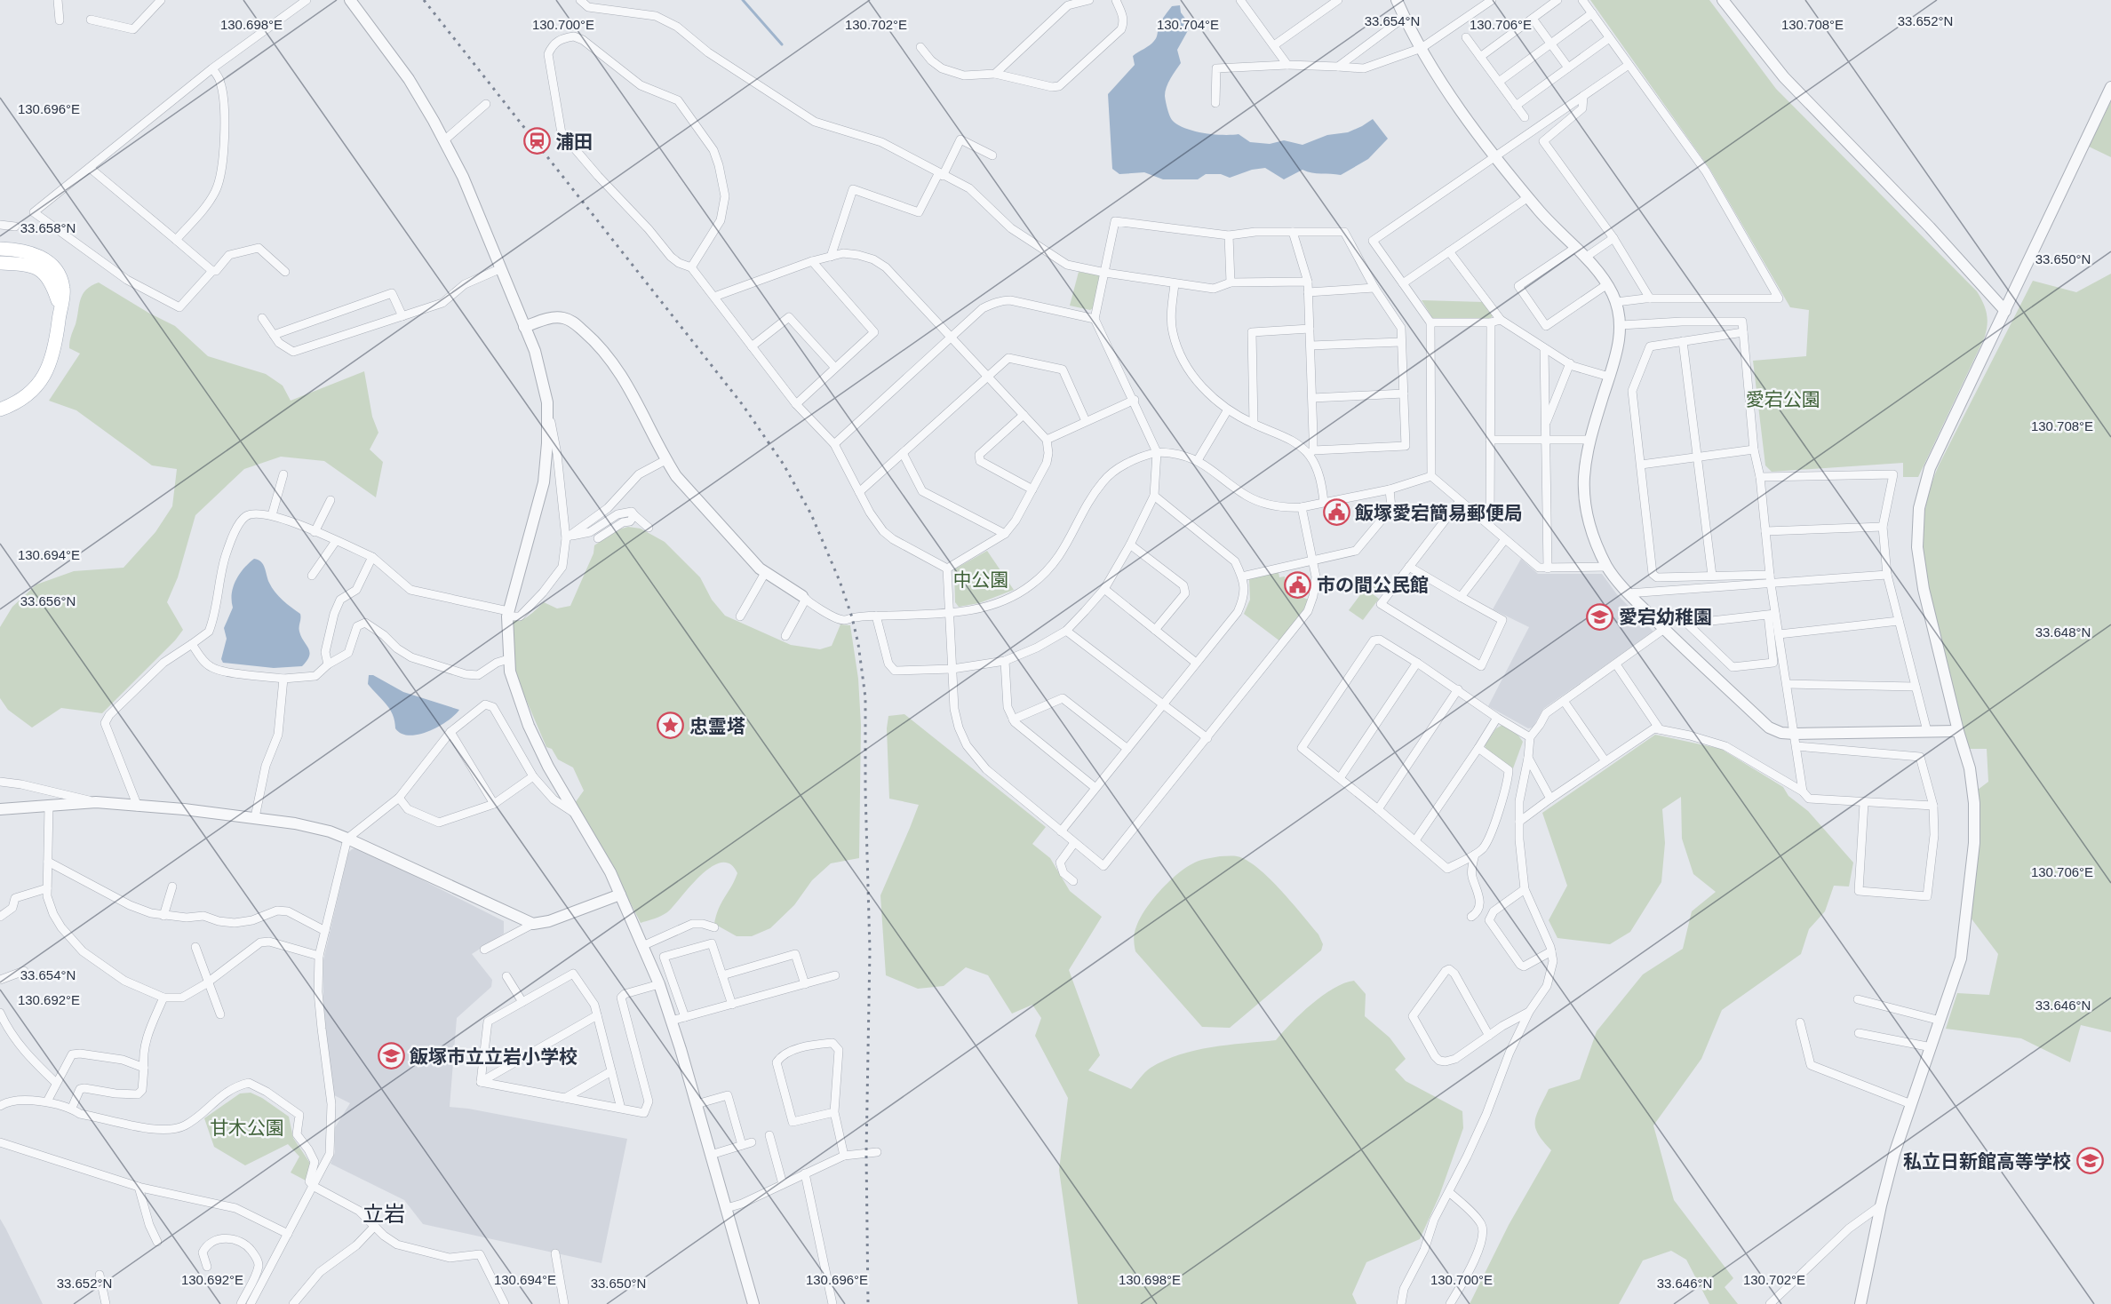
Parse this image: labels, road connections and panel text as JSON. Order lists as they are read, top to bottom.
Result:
{
  "districts": ["立岩"],
  "parks": ["愛宕公園", "中公園", "甘木公園"],
  "places": {
    "station": ["浦田"],
    "public building": ["飯塚愛宕簡易郵便局", "市の間公民館"],
    "school or university": ["愛宕幼稚園", "飯塚市立立岩小学校", "私立日新館高等学校"],
    "place": ["忠霊塔"]
  },
  "coordinates": [
    "33.654°N",
    "33.652°N",
    "130.706°E",
    "130.698°E",
    "130.700°E",
    "130.702°E",
    "130.704°E",
    "130.708°E",
    "130.696°E",
    "33.658°N",
    "33.650°N",
    "130.694°E",
    "33.656°N",
    "33.648°N",
    "130.692°E",
    "33.646°N"
  ]
}
